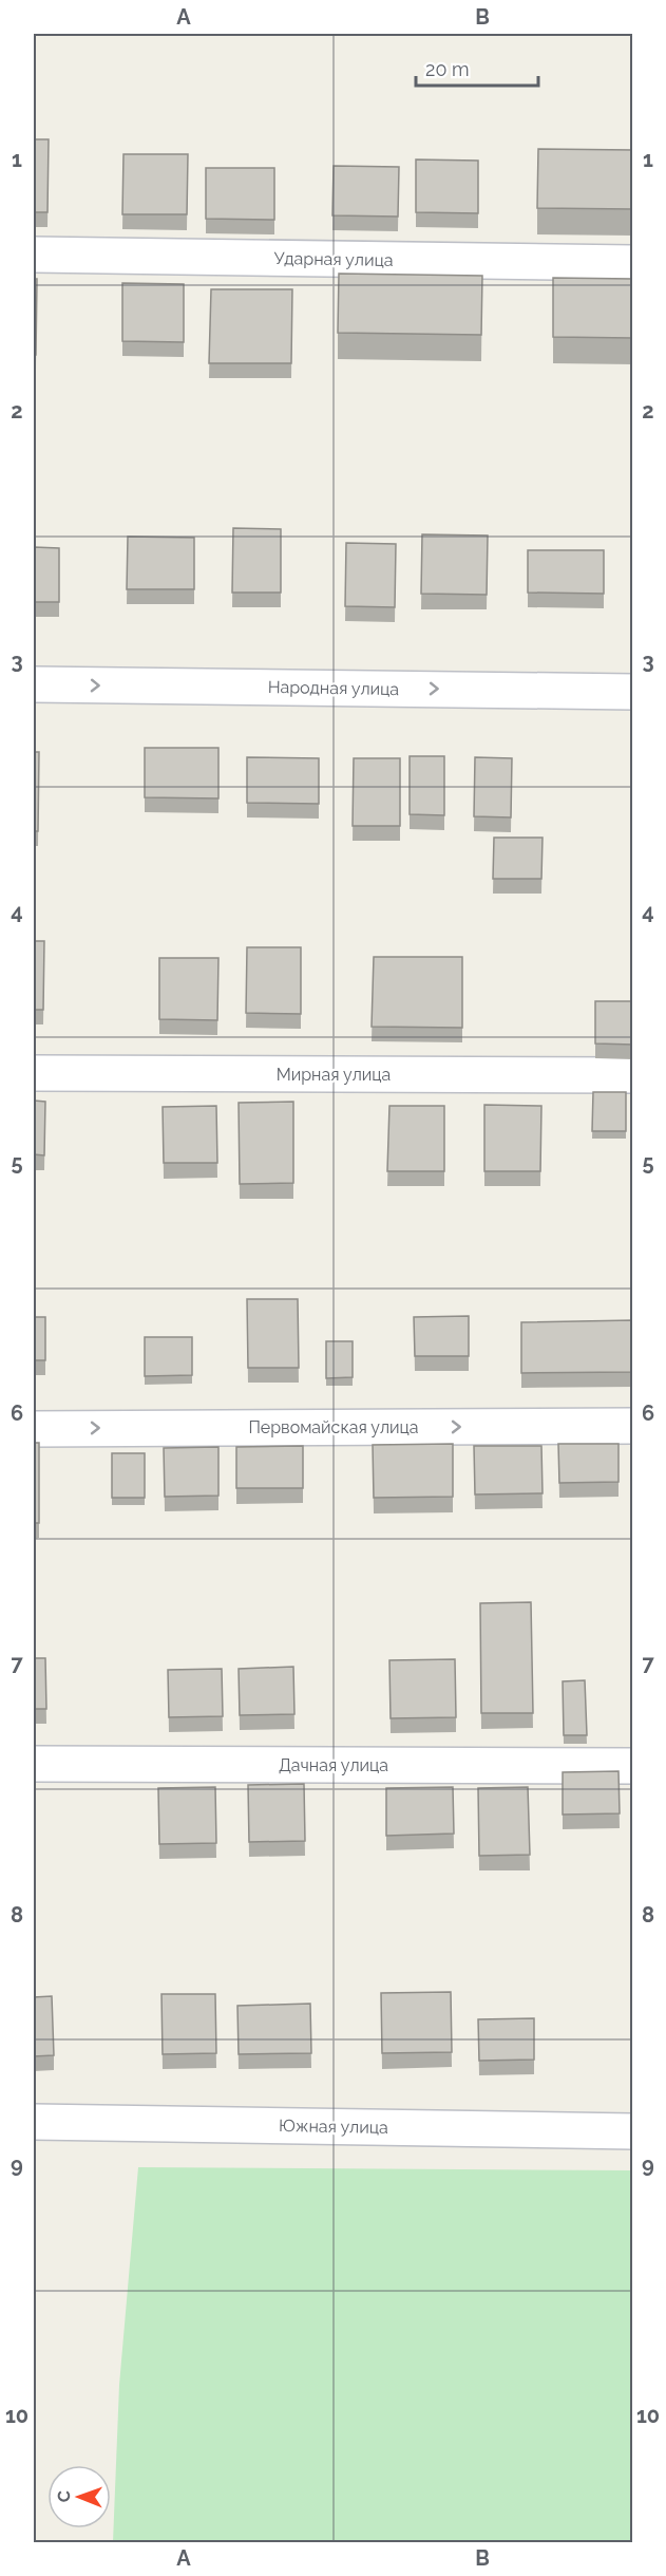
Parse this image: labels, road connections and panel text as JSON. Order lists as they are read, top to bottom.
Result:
{
  "streets": {
    "street": [
      "Ударная улица",
      "Народная улица",
      "Мирная улица",
      "Первомайская улица",
      "Дачная улица",
      "Южная улица"
    ]
  },
  "one_way": ["Народная улица", "Первомайская улица"],
  "scale_bar": "20 m",
  "north": "left",
  "grid": {
    "columns": ["A", "B"],
    "rows": [
      "1",
      "2",
      "3",
      "4",
      "5",
      "6",
      "7",
      "8",
      "9",
      "10"
    ]
  }
}
